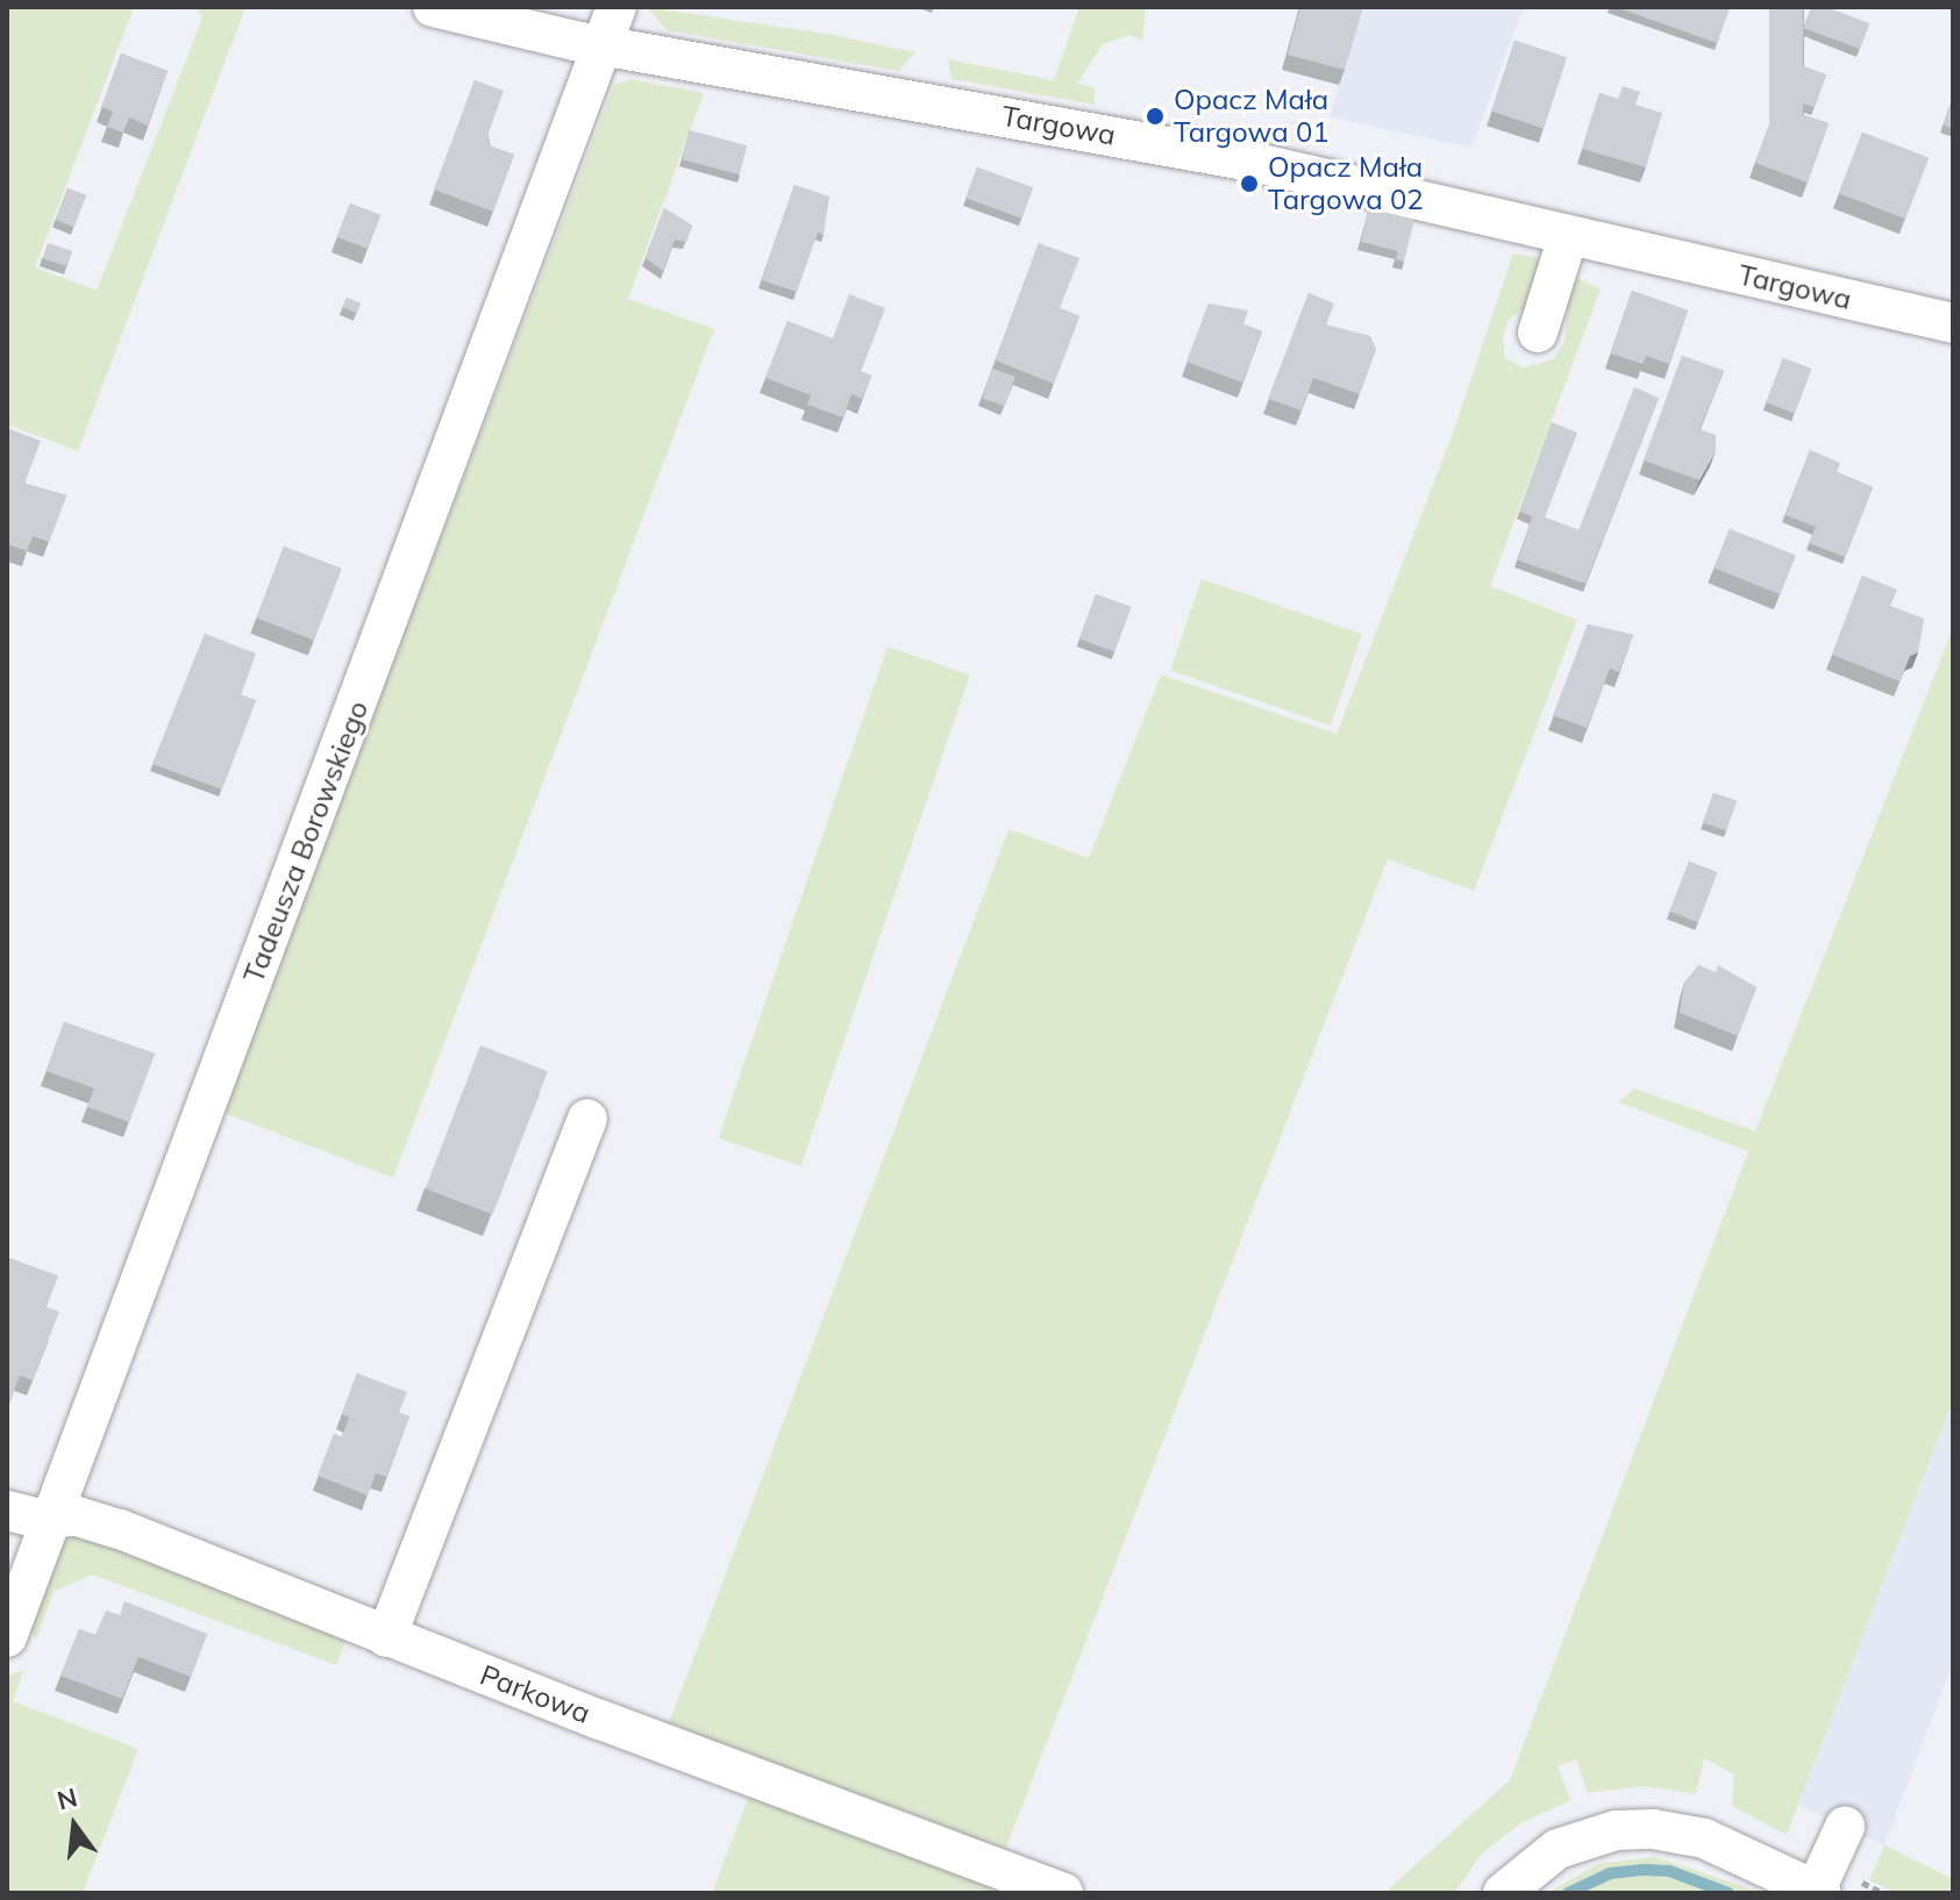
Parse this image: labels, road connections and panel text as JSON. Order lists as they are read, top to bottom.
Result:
{
  "streets": {
    "street": ["Targowa", "Tadeusza Borowskiego", "Parkowa"]
  },
  "crossings": [
    ["Targowa", "Tadeusza Borowskiego"],
    ["Tadeusza Borowskiego", "Parkowa"]
  ],
  "places": ["Opacz Mała Targowa 01", "Opacz Mała Targowa 02"],
  "north": "top"
}
